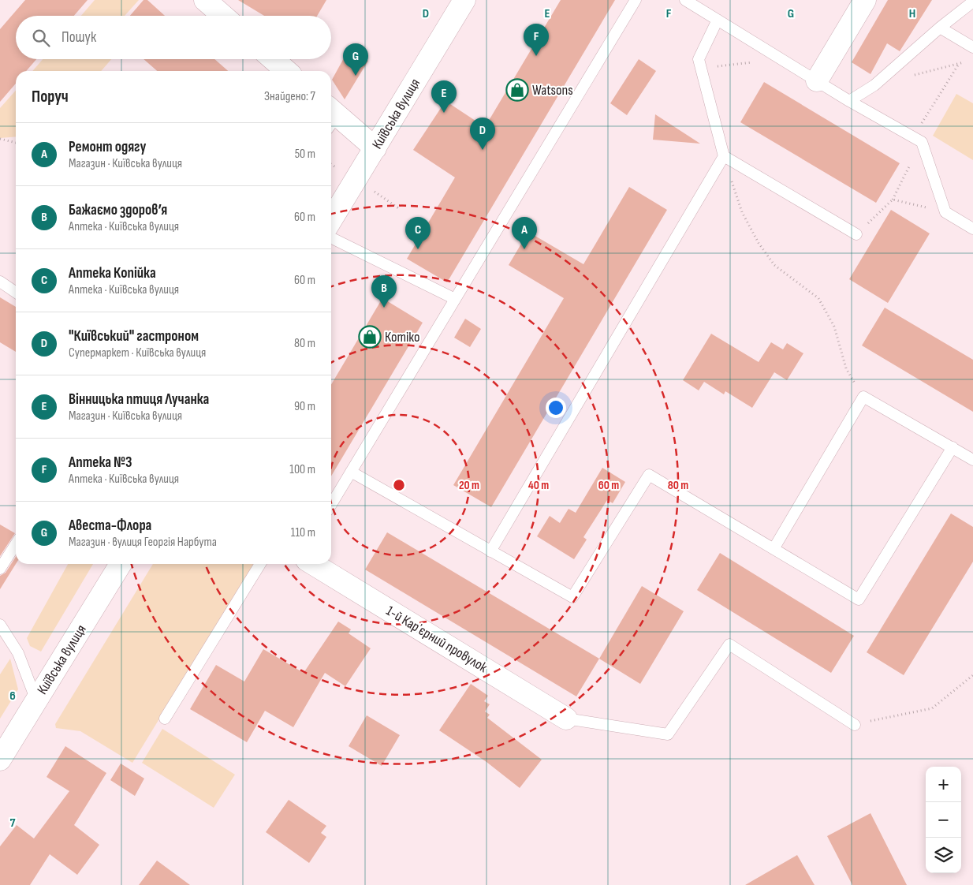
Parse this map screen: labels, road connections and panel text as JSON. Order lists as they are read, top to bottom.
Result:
{
  "streets": {
    "street": ["Київська вулиця", "1-й Карʼєрний провулок"]
  },
  "places": {
    "shop": ["Watsons", "Котіко"]
  },
  "page": {
    "search": "Пошук",
    "pins": [
      "F",
      "G",
      "E",
      "D",
      "A",
      "C",
      "B"
    ],
    "heading": ["Поруч", "Знайдено: 7"],
    "list": [
      {
        "mark": "A",
        "name": "Ремонт одягу",
        "note": "Магазин · Київська вулиця",
        "value": "50 m"
      },
      {
        "mark": "B",
        "name": "Бажаємо здоров’я",
        "note": "Аптека · Київська вулиця",
        "value": "60 m"
      },
      {
        "mark": "C",
        "name": "Аптека Копійка",
        "note": "Аптека · Київська вулиця",
        "value": "60 m"
      },
      {
        "mark": "D",
        "name": "\"Київський\" гастроном",
        "note": "Супермаркет · Київська вулиця",
        "value": "80 m"
      },
      {
        "mark": "E",
        "name": "Вінницька птиця Лучанка",
        "note": "Магазин · Київська вулиця",
        "value": "90 m"
      },
      {
        "mark": "F",
        "name": "Аптека №3",
        "note": "Аптека · Київська вулиця",
        "value": "100 m"
      },
      {
        "mark": "G",
        "name": "Авеста-Флора",
        "note": "Магазин · вулиця Георгія Нарбута",
        "value": "110 m"
      }
    ],
    "map_buttons": ["+", "−"]
  },
  "grid": {
    "columns": [
      "D",
      "E",
      "F",
      "G",
      "H"
    ],
    "rows": ["6", "7"]
  },
  "rings": [
    "20 m",
    "40 m",
    "60 m",
    "80 m"
  ]
}
